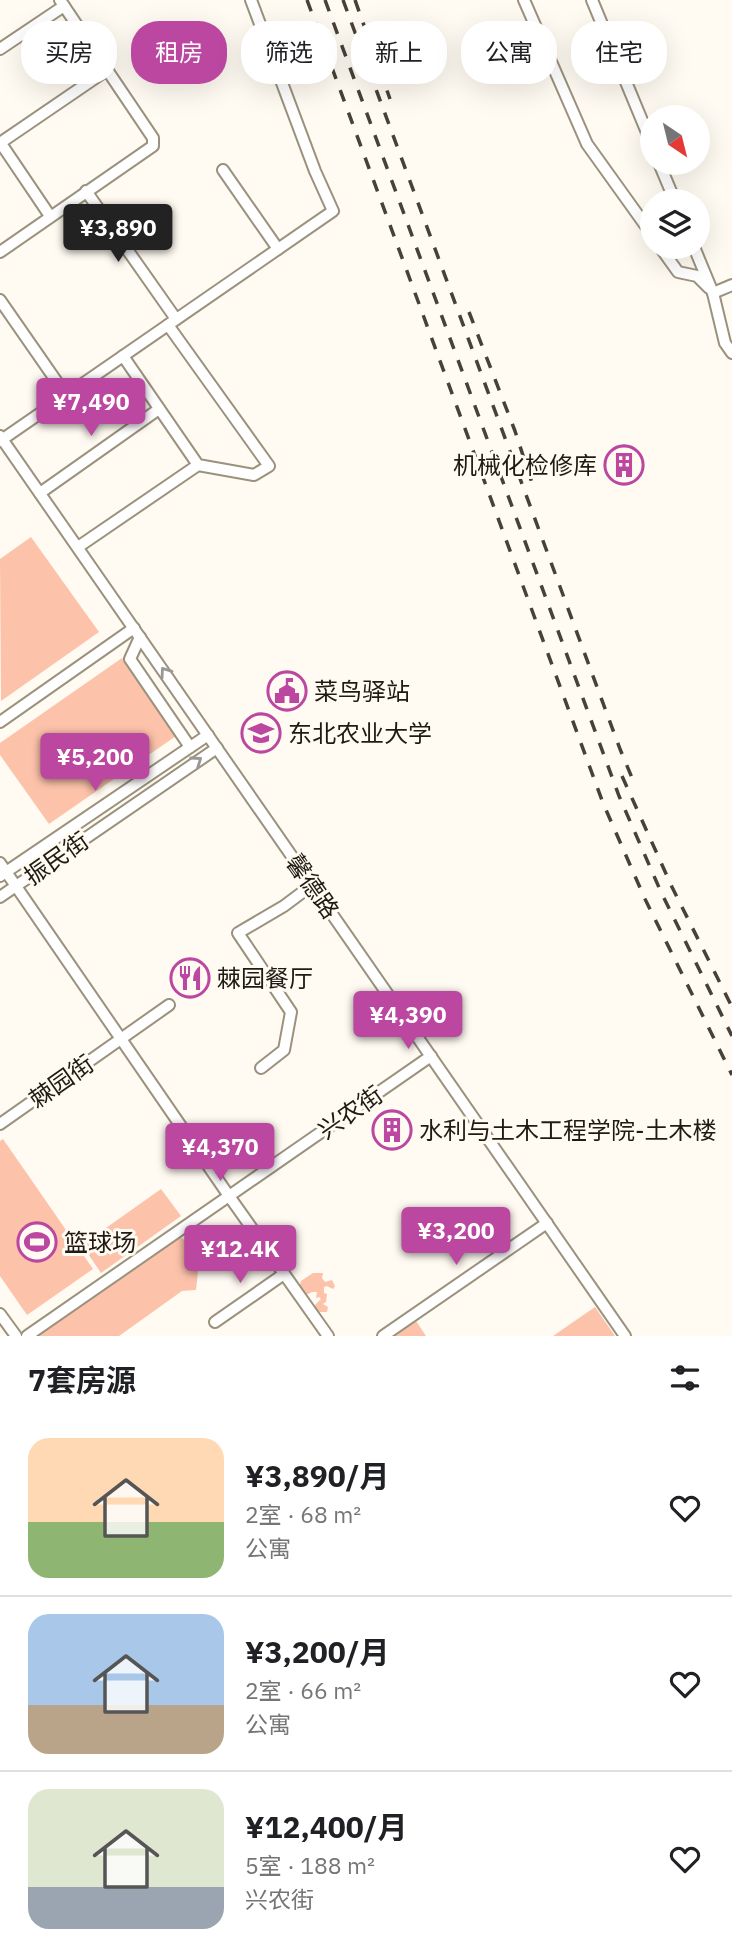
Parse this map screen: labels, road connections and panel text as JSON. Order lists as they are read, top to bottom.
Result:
{
  "streets": {
    "street": [
      "振民街",
      "馨德路",
      "棘园街",
      "兴农街"
    ]
  },
  "crossings": [
    ["振民街", "馨德路"],
    ["馨德路", "兴农街"]
  ],
  "places": {
    "building": ["机械化检修库", "水利与土木工程学院-土木楼"],
    "public building": ["菜鸟驿站"],
    "school or university": ["东北农业大学"],
    "restaurant": ["棘园餐厅"],
    "sports": ["篮球场"]
  },
  "north": "bottom right",
  "page": {
    "chip": [
      "买房",
      "租房",
      "筛选",
      "新上",
      "公寓",
      "住宅"
    ],
    "price": [
      "¥3,890",
      "¥7,490",
      "¥5,200",
      "¥4,390",
      "¥4,370",
      "¥3,200",
      "¥12.4K"
    ],
    "heading": "7套房源",
    "list": [
      {
        "name": "¥3,890/月",
        "note": "2室 · 68 m² · 公寓"
      },
      {
        "name": "¥3,200/月",
        "note": "2室 · 66 m² · 公寓"
      },
      {
        "name": "¥12,400/月",
        "note": "5室 · 188 m² · 兴农街"
      }
    ]
  }
}
